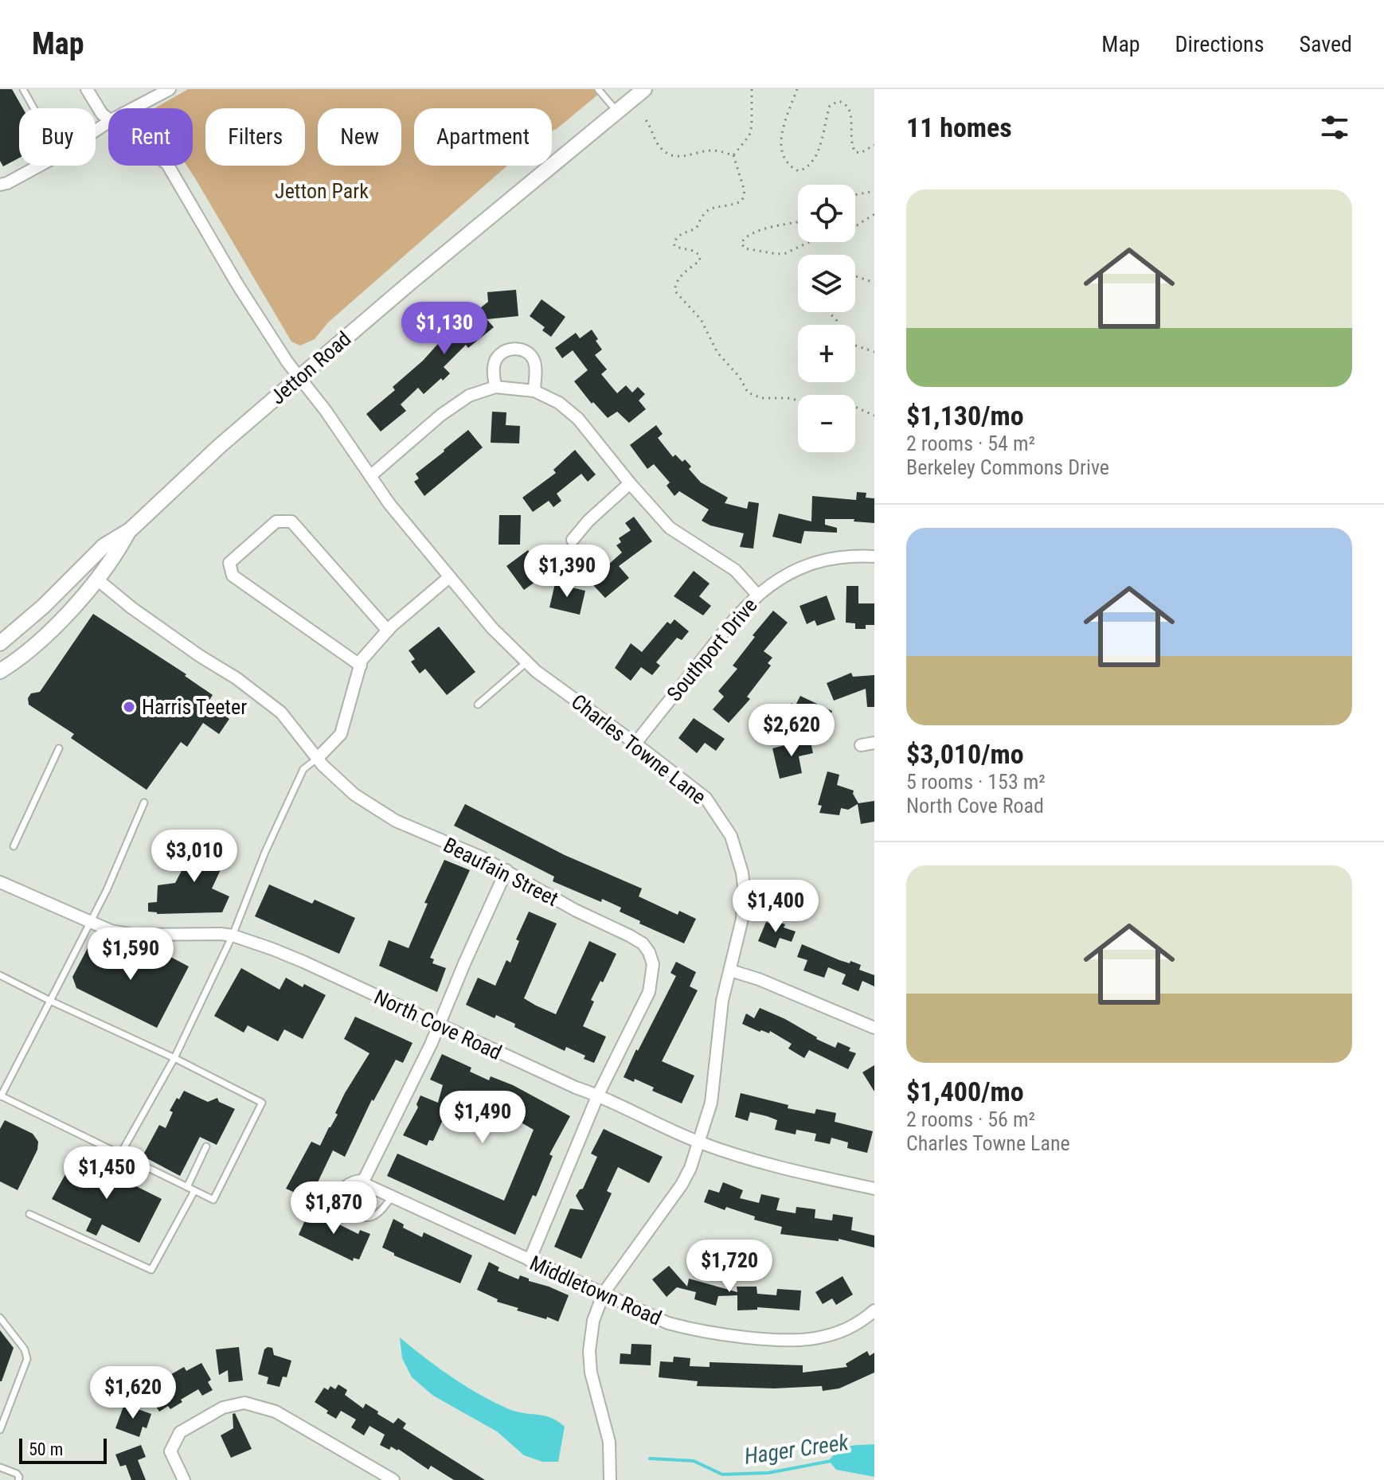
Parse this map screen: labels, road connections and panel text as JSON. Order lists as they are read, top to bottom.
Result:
{
  "streets": {
    "street": [
      "Jetton Road",
      "Southport Drive",
      "Charles Towne Lane",
      "Beaufain Street",
      "North Cove Road",
      "Middletown Road"
    ]
  },
  "crossings": [
    ["Jetton Road", "Charles Towne Lane"],
    ["Jetton Road", "Beaufain Street"],
    ["Southport Drive", "Charles Towne Lane"],
    ["Charles Towne Lane", "North Cove Road"],
    ["Charles Towne Lane", "Middletown Road"],
    ["Beaufain Street", "North Cove Road"],
    ["Beaufain Street", "Middletown Road"]
  ],
  "water": ["Hager Creek"],
  "parks": ["Jetton Park"],
  "places": ["Harris Teeter"],
  "scale_bar": "50 m",
  "page": {
    "header": "Map",
    "nav": ["Map", "Directions", "Saved"],
    "heading": "11 homes",
    "chip": [
      "Buy",
      "Rent",
      "Filters",
      "New",
      "Apartment"
    ],
    "list": [
      {
        "name": "$1,130/mo",
        "note": "2 rooms · 54 m² · Berkeley Commons Drive"
      },
      {
        "name": "$3,010/mo",
        "note": "5 rooms · 153 m² · North Cove Road"
      },
      {
        "name": "$1,400/mo",
        "note": "2 rooms · 56 m² · Charles Towne Lane"
      }
    ],
    "map_buttons": ["+", "−"],
    "price": [
      "$1,130",
      "$1,390",
      "$2,620",
      "$3,010",
      "$1,400",
      "$1,590",
      "$1,490",
      "$1,450",
      "$1,870",
      "$1,720",
      "$1,620"
    ],
    "scale": "50 m"
  }
}
